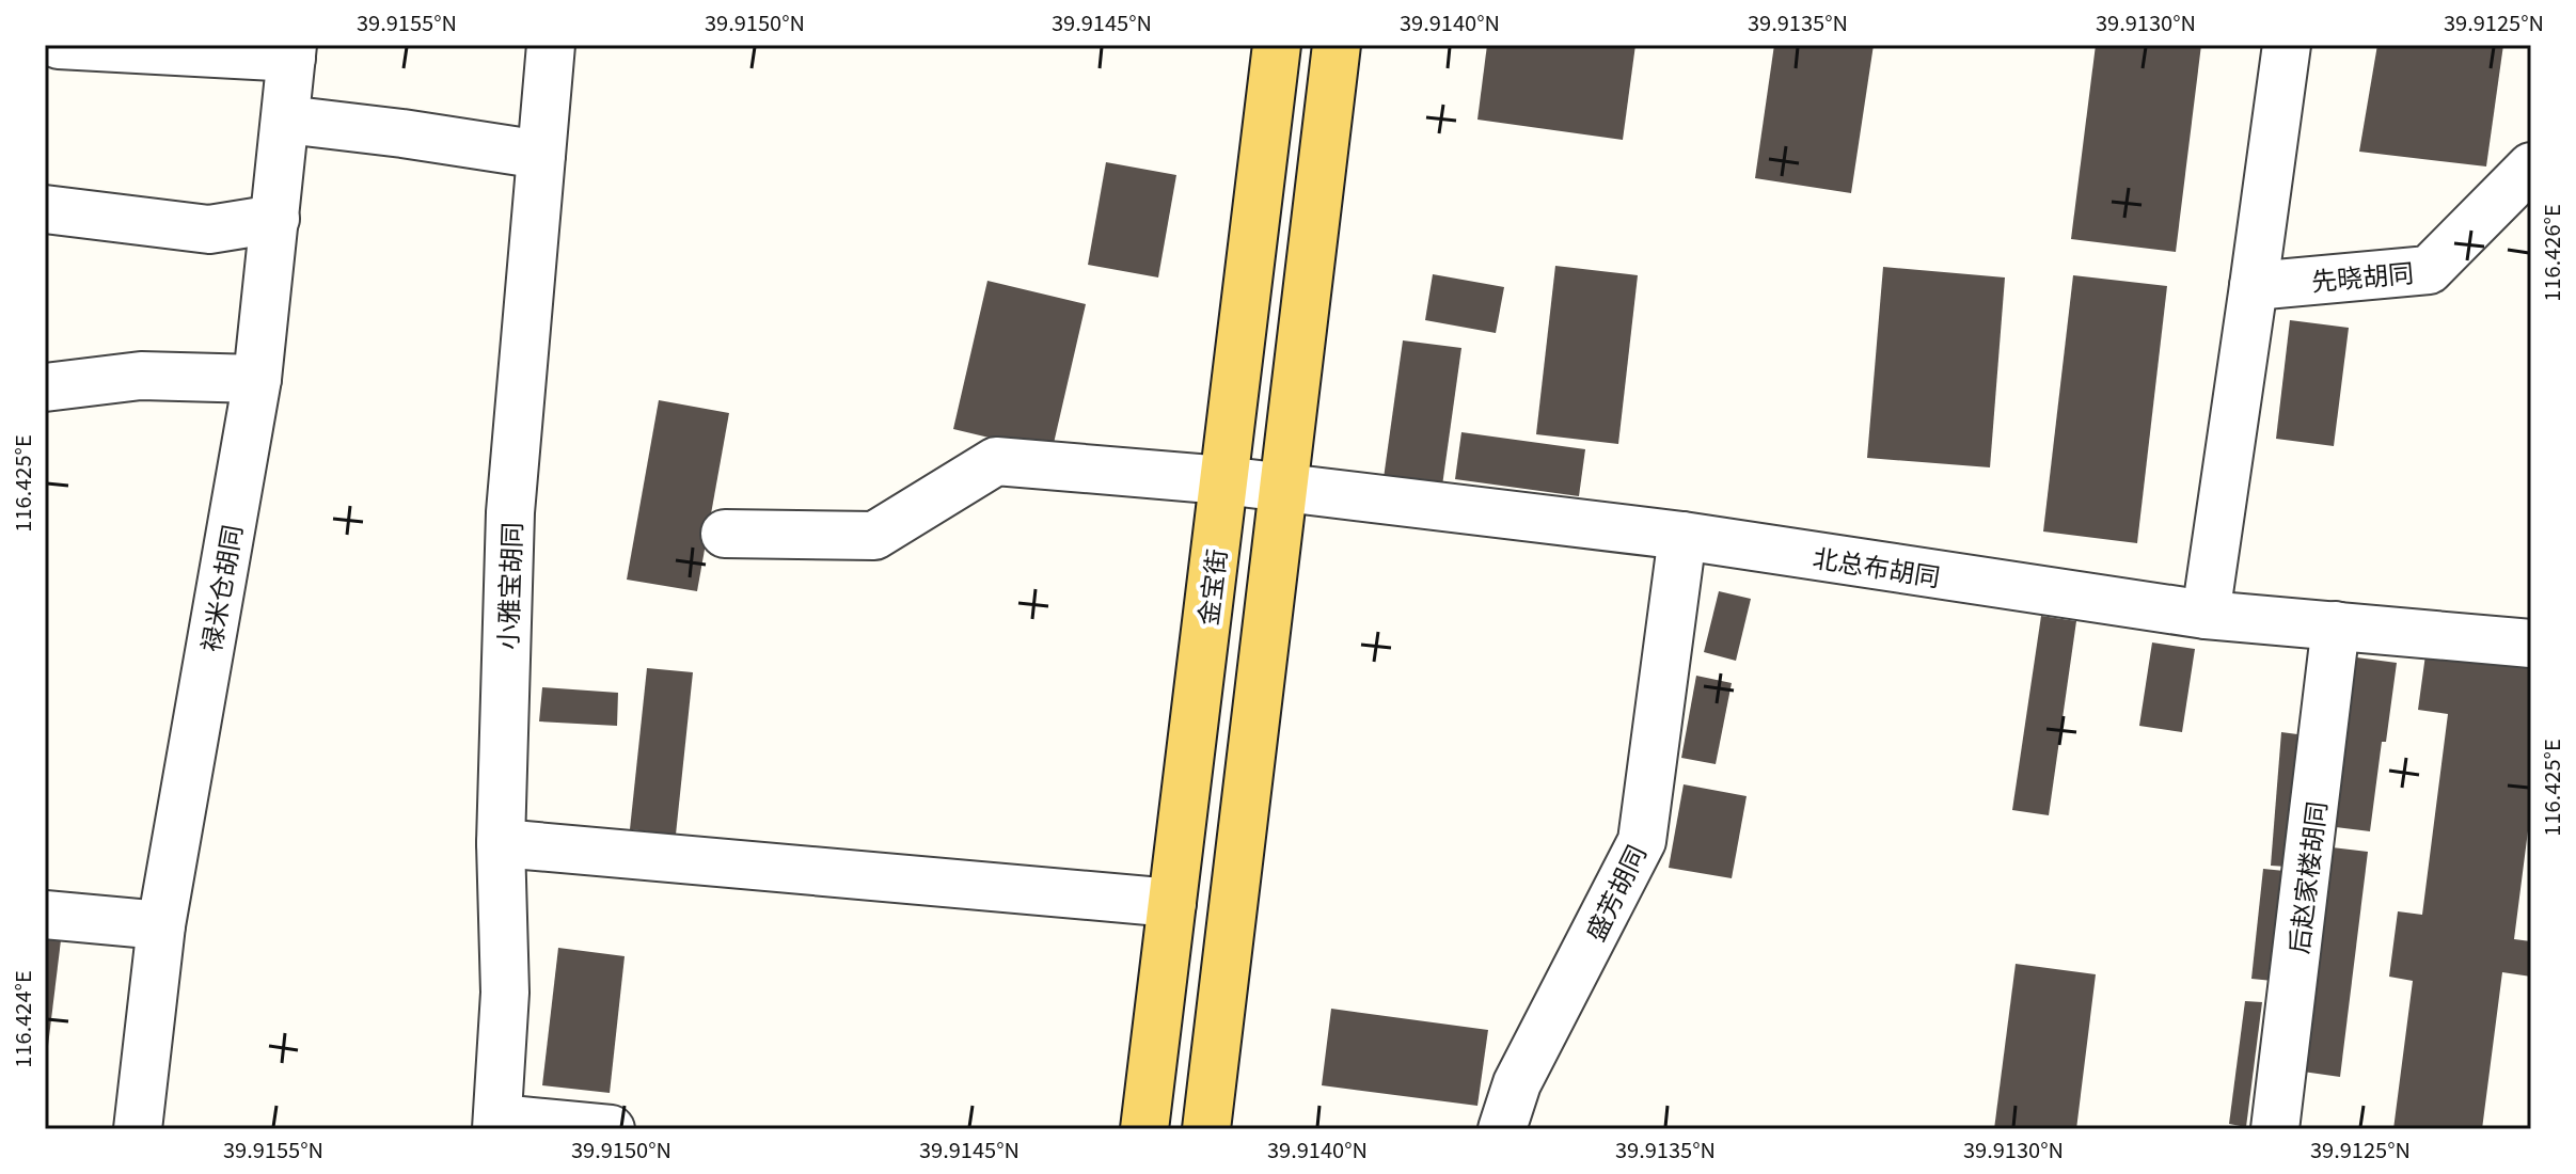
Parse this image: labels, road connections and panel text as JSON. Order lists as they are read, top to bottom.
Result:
{
  "streets": {
    "main road": ["金宝街"],
    "street": [
      "先晓胡同",
      "北总布胡同",
      "小雅宝胡同",
      "禄米仓胡同",
      "后赵家楼胡同",
      "盛芳胡同"
    ]
  },
  "crossings": [
    ["北总布胡同", "金宝街"],
    ["北总布胡同", "后赵家楼胡同"],
    ["北总布胡同", "盛芳胡同"]
  ],
  "coordinates": [
    "39.9155°N",
    "39.9150°N",
    "39.9145°N",
    "39.9140°N",
    "39.9135°N",
    "39.9130°N",
    "39.9125°N",
    "116.426°E",
    "116.425°E",
    "116.424°E"
  ]
}
